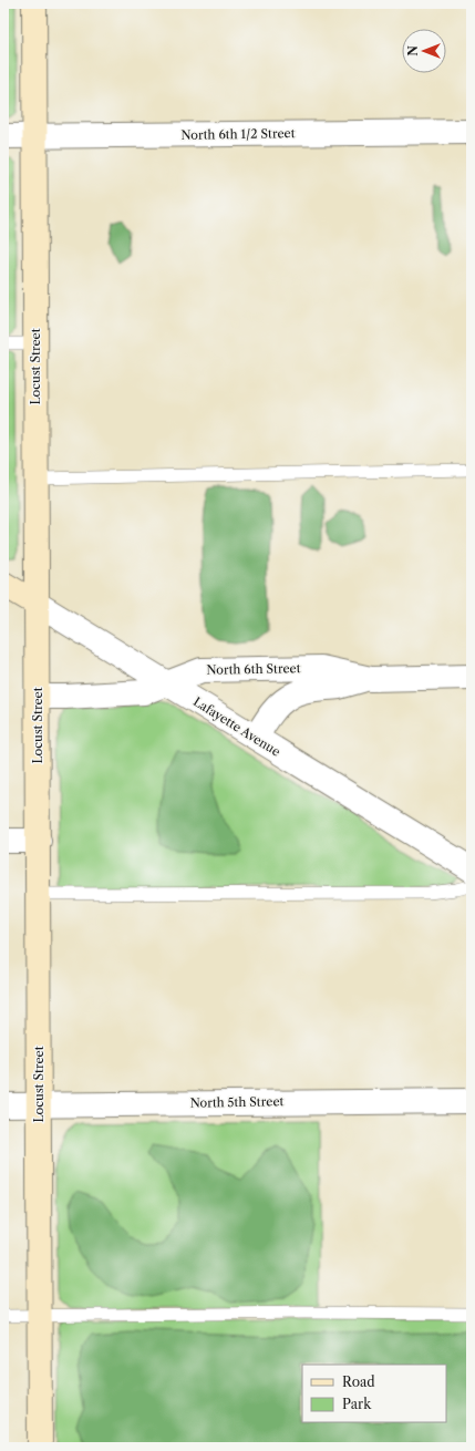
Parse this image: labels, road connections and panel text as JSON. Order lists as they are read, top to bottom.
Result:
{
  "streets": {
    "street": [
      "North 6th 1/2 Street",
      "Locust Street",
      "North 6th Street",
      "Lafayette Avenue",
      "North 5th Street"
    ]
  },
  "crossings": [
    ["North 6th 1/2 Street", "Locust Street"],
    ["Locust Street", "North 6th Street"],
    ["Locust Street", "Lafayette Avenue"],
    ["Locust Street", "North 5th Street"],
    ["North 6th Street", "Lafayette Avenue"]
  ],
  "legend": ["Road", "Park"],
  "north": "left"
}
